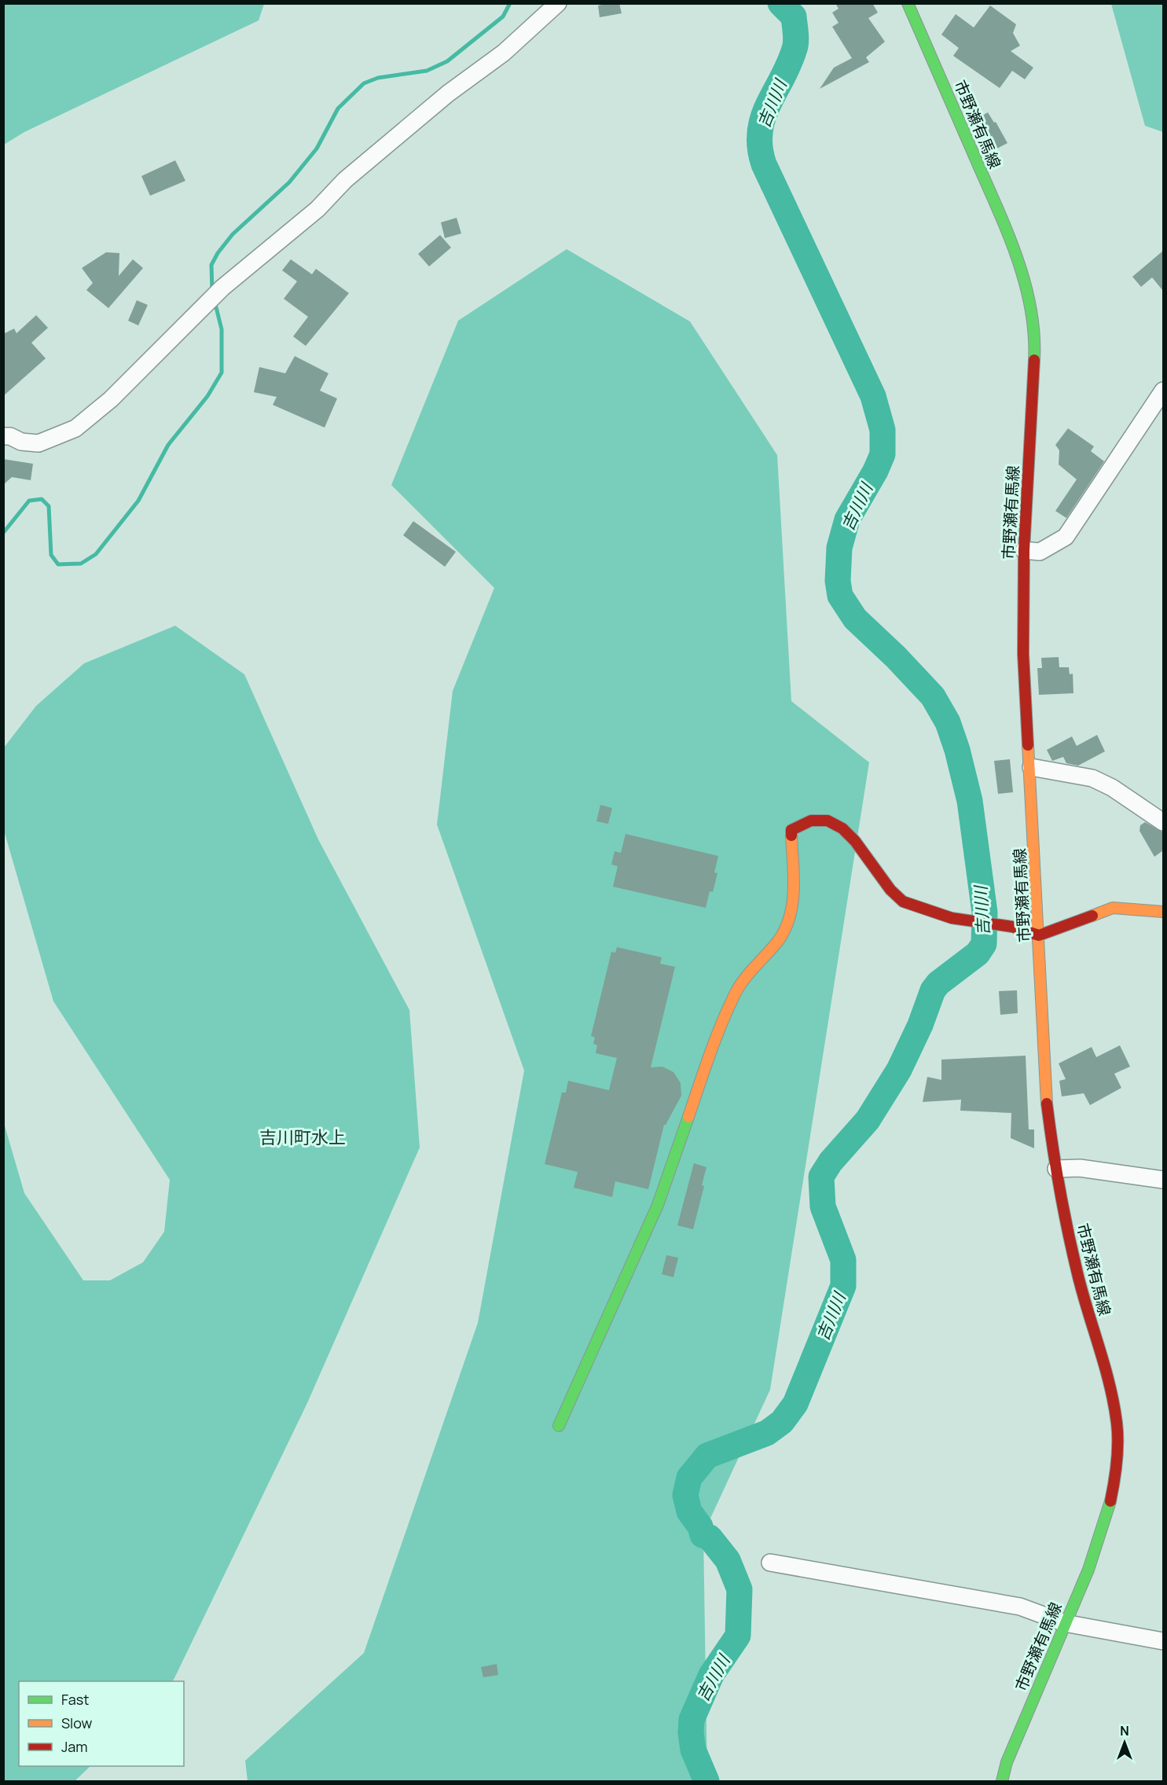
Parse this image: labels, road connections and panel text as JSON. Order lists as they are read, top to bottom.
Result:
{
  "streets": {
    "main road": ["市野瀬有馬線"]
  },
  "districts": ["吉川町水上"],
  "water": ["吉川川"],
  "legend": ["Fast", "Slow", "Jam"],
  "north": "top"
}
